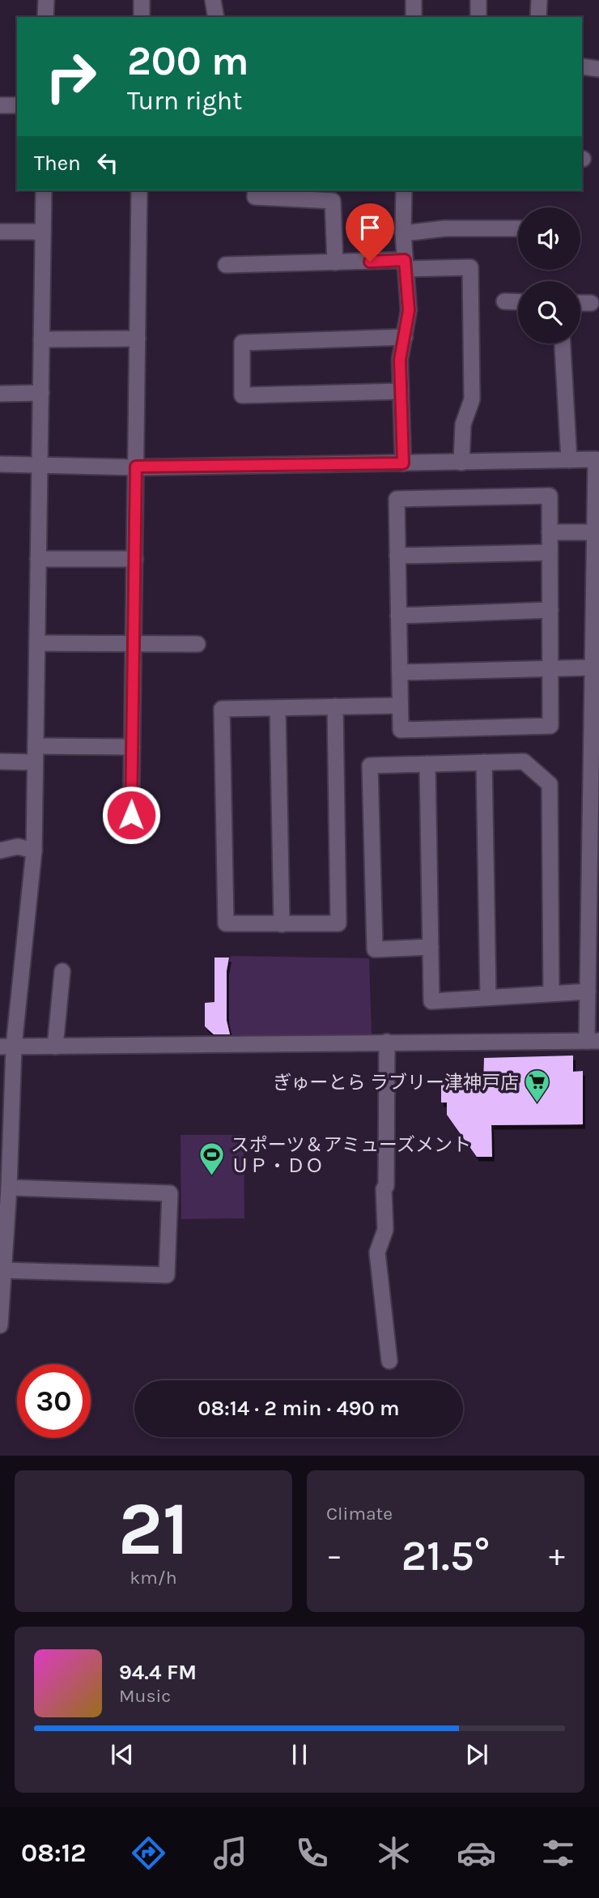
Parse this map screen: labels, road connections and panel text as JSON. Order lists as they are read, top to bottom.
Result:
{
  "places": {
    "supermarket": ["ぎゅーとら ラブリー津神戸店"],
    "sports": ["スポーツ＆アミューズメント ＵＰ・ＤＯ"]
  },
  "page": {
    "turn": ["200 m", "Turn right"],
    "then": "Then",
    "limit": "30",
    "trip": "08:14 · 2 min · 490 m",
    "tile": [
      ["21", "km/h"],
      "Climate"
    ],
    "heat": ["−", "21.5°", "+"],
    "song": ["94.4 FM", "Music"],
    "tabs": "08:12"
  }
}
